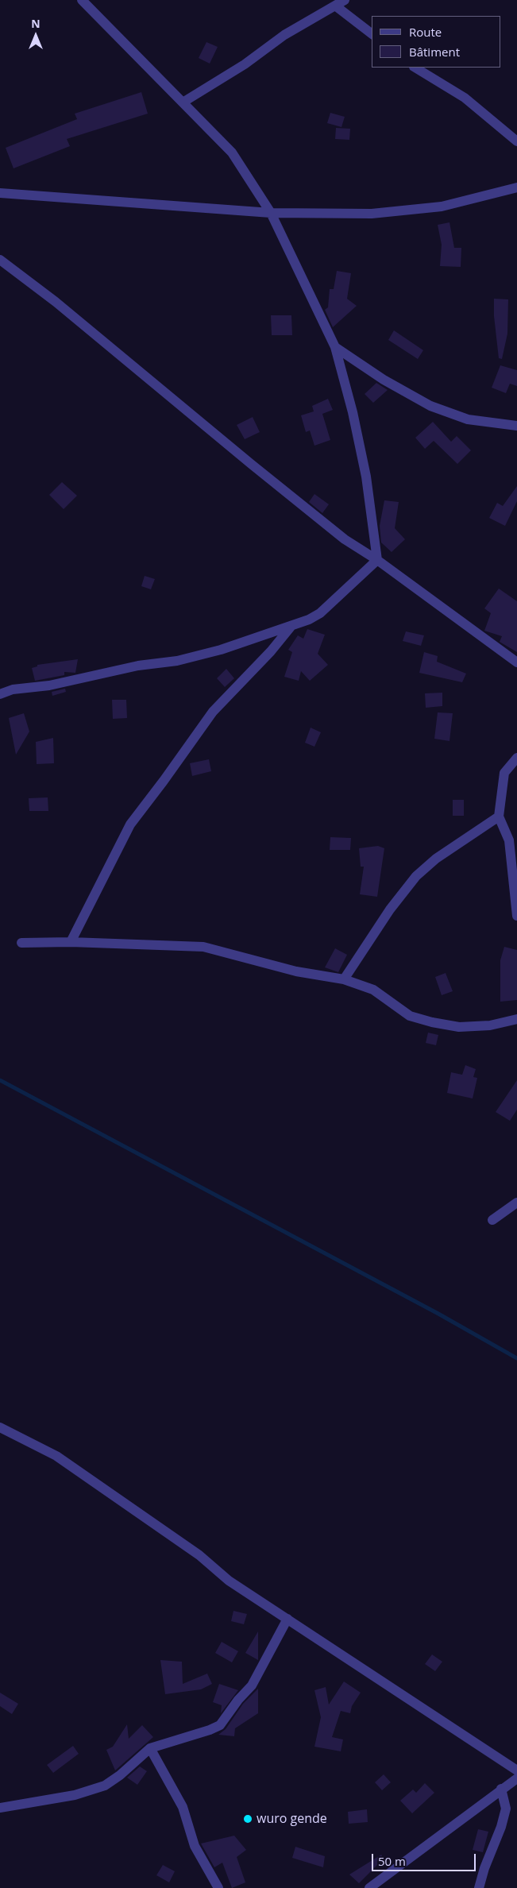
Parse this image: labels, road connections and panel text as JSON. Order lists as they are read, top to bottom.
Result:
{
  "places": ["wuro gende"],
  "legend": ["Route", "Bâtiment"],
  "scale_bar": "50 m",
  "north": "top"
}
